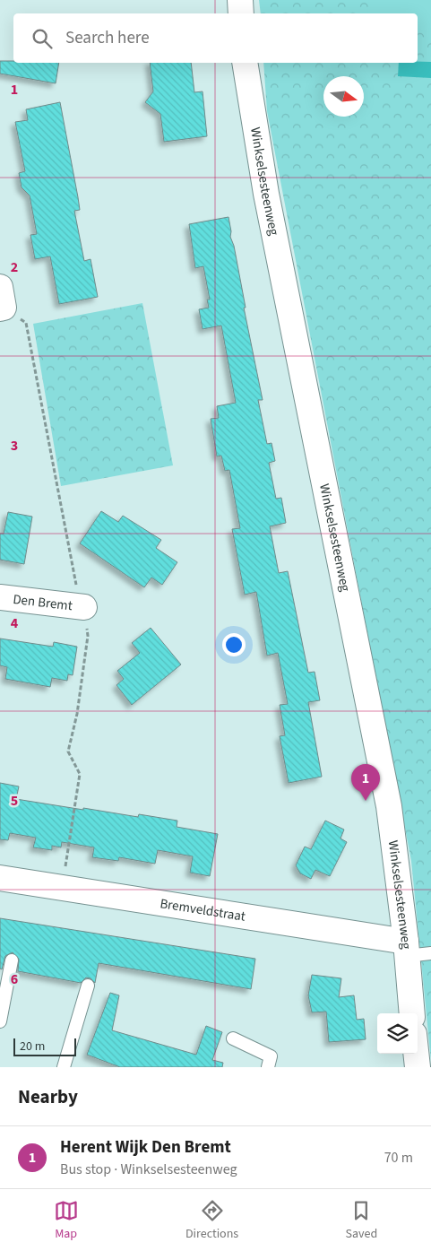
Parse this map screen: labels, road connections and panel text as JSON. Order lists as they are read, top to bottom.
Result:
{
  "streets": {
    "street": ["Winkselsesteenweg", "Den Bremt", "Bremveldstraat"]
  },
  "crossings": [
    ["Winkselsesteenweg", "Bremveldstraat"]
  ],
  "scale_bar": "20 m",
  "north": "right",
  "page": {
    "search": "Search here",
    "pins": "1",
    "scale": "20 m",
    "heading": "Nearby",
    "list": [
      {
        "mark": "1",
        "name": "Herent Wijk Den Bremt",
        "note": "Bus stop · Winkselsesteenweg",
        "value": "70 m"
      }
    ],
    "nav": ["Map", "Directions", "Saved"]
  },
  "grid": {
    "rows": [
      "1",
      "2",
      "3",
      "4",
      "5",
      "6"
    ]
  }
}
